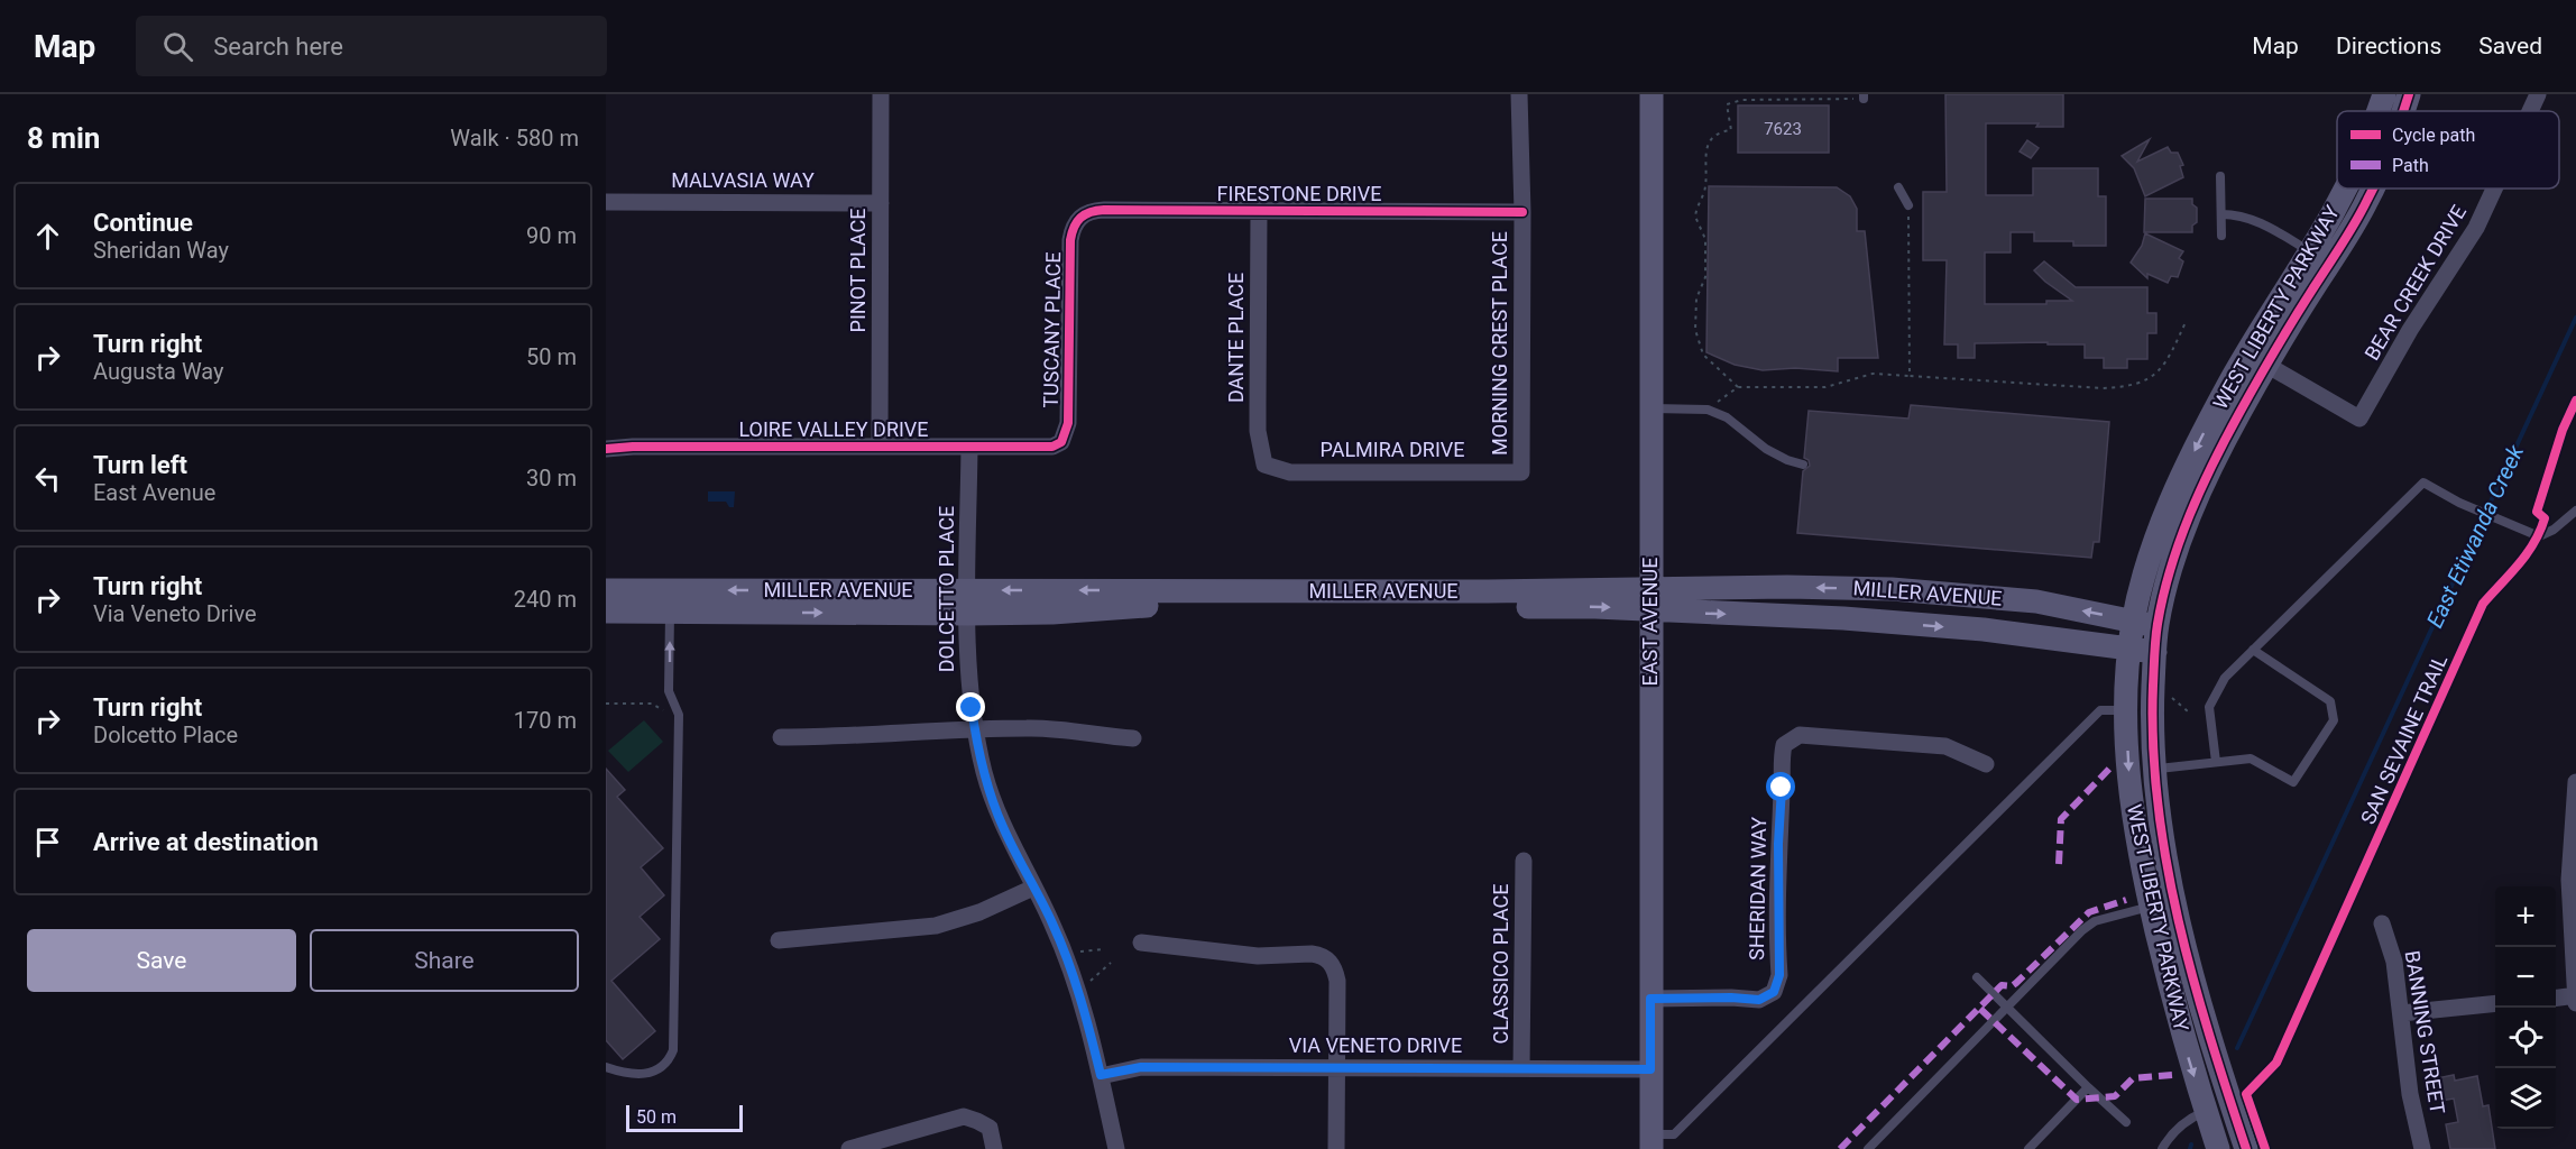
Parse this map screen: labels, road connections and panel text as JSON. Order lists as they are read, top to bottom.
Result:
{
  "streets": {
    "street": [
      "MALVASIA WAY",
      "FIRESTONE DRIVE",
      "PINOT PLACE",
      "BEAR CREEK DRIVE",
      "WEST LIBERTY PARKWAY",
      "TUSCANY PLACE",
      "DANTE PLACE",
      "MORNING CREST PLACE",
      "LOIRE VALLEY DRIVE",
      "PALMIRA DRIVE",
      "DOLCETTO PLACE",
      "MILLER AVENUE",
      "EAST AVENUE",
      "SHERIDAN WAY",
      "CLASSICO PLACE",
      "BANNING STREET",
      "VIA VENETO DRIVE"
    ],
    "cycle path": ["SAN SEVAINE TRAIL"]
  },
  "crossings": [
    ["MALVASIA WAY", "PINOT PLACE"],
    ["FIRESTONE DRIVE", "TUSCANY PLACE"],
    ["FIRESTONE DRIVE", "DANTE PLACE"],
    ["FIRESTONE DRIVE", "MORNING CREST PLACE"],
    ["PINOT PLACE", "LOIRE VALLEY DRIVE"],
    ["BEAR CREEK DRIVE", "WEST LIBERTY PARKWAY"],
    ["WEST LIBERTY PARKWAY", "MILLER AVENUE"],
    ["TUSCANY PLACE", "LOIRE VALLEY DRIVE"],
    ["DANTE PLACE", "PALMIRA DRIVE"],
    ["MORNING CREST PLACE", "PALMIRA DRIVE"],
    ["LOIRE VALLEY DRIVE", "DOLCETTO PLACE"],
    ["DOLCETTO PLACE", "MILLER AVENUE"],
    ["DOLCETTO PLACE", "VIA VENETO DRIVE"],
    ["MILLER AVENUE", "EAST AVENUE"],
    ["EAST AVENUE", "SHERIDAN WAY"],
    ["EAST AVENUE", "VIA VENETO DRIVE"],
    ["CLASSICO PLACE", "VIA VENETO DRIVE"]
  ],
  "water": ["East Etiwanda Creek"],
  "house_numbers": ["7623"],
  "legend": ["Cycle path", "Path"],
  "scale_bar": "50 m",
  "page": {
    "header": "Map",
    "search": "Search here",
    "nav": ["Map", "Directions", "Saved"],
    "heading": ["8 min", "Walk · 580 m"],
    "list": [
      ["Continue", "Sheridan Way", "90 m"],
      ["Turn right", "Augusta Way", "50 m"],
      ["Turn left", "East Avenue", "30 m"],
      ["Turn right", "Via Veneto Drive", "240 m"],
      ["Turn right", "Dolcetto Place", "170 m"],
      "Arrive at destination"
    ],
    "map_buttons": ["+", "−"],
    "buttons": ["Save", "Share"],
    "scale": "50 m"
  }
}
